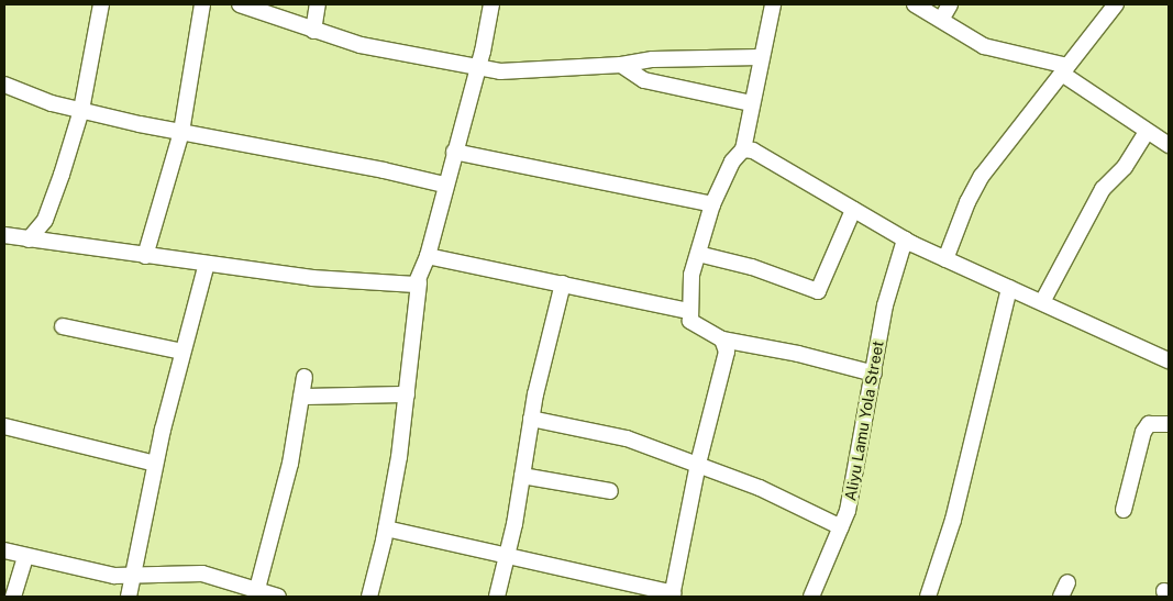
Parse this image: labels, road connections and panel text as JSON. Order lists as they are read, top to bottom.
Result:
{
  "streets": {
    "street": ["Aliyu Lamu Yola Street"]
  }
}
